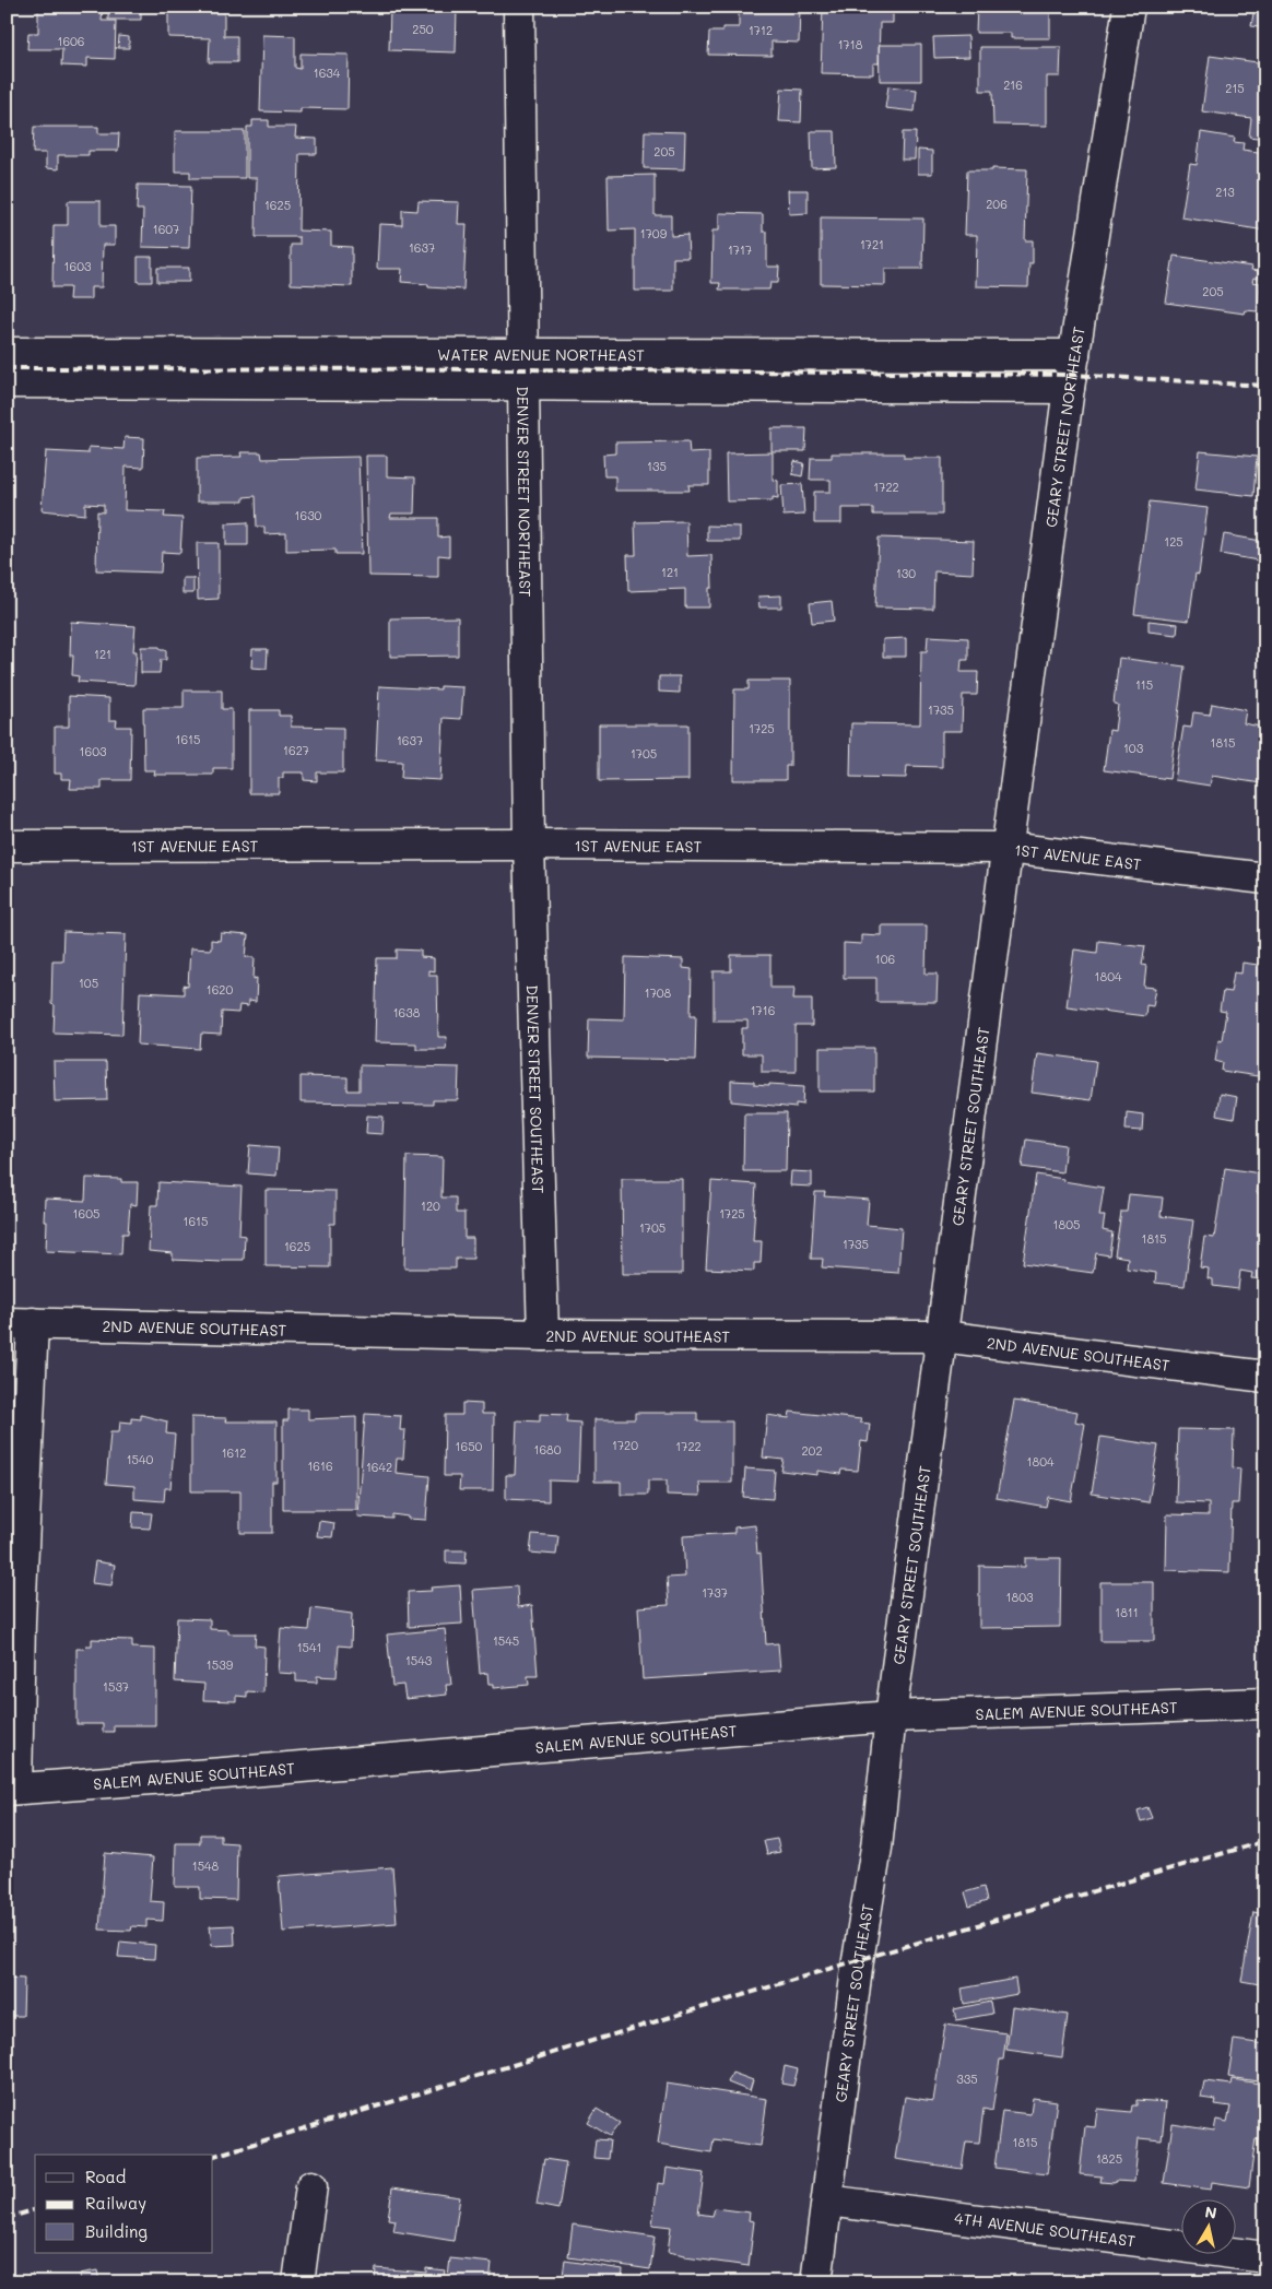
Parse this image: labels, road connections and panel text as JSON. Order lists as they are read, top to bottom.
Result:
{
  "streets": {
    "street": [
      "WATER AVENUE NORTHEAST",
      "GEARY STREET NORTHEAST",
      "DENVER STREET NORTHEAST",
      "1ST AVENUE EAST",
      "DENVER STREET SOUTHEAST",
      "GEARY STREET SOUTHEAST",
      "2ND AVENUE SOUTHEAST",
      "SALEM AVENUE SOUTHEAST",
      "4TH AVENUE SOUTHEAST"
    ]
  },
  "crossings": [
    ["WATER AVENUE NORTHEAST", "GEARY STREET NORTHEAST"],
    ["WATER AVENUE NORTHEAST", "DENVER STREET NORTHEAST"],
    ["GEARY STREET NORTHEAST", "1ST AVENUE EAST"],
    ["GEARY STREET NORTHEAST", "GEARY STREET SOUTHEAST"],
    ["DENVER STREET NORTHEAST", "1ST AVENUE EAST"],
    ["DENVER STREET NORTHEAST", "DENVER STREET SOUTHEAST"],
    ["1ST AVENUE EAST", "DENVER STREET SOUTHEAST"],
    ["1ST AVENUE EAST", "GEARY STREET SOUTHEAST"],
    ["DENVER STREET SOUTHEAST", "2ND AVENUE SOUTHEAST"],
    ["GEARY STREET SOUTHEAST", "2ND AVENUE SOUTHEAST"],
    ["GEARY STREET SOUTHEAST", "SALEM AVENUE SOUTHEAST"],
    ["GEARY STREET SOUTHEAST", "4TH AVENUE SOUTHEAST"]
  ],
  "house_numbers": [
    "250",
    "1712",
    "1606",
    "1718",
    "1634",
    "216",
    "215",
    "205",
    "213",
    "206",
    "1625",
    "1607",
    "1709",
    "1721",
    "1637",
    "1717",
    "1603",
    "205",
    "135",
    "1722",
    "1630",
    "125",
    "121",
    "130",
    "121",
    "115",
    "1735",
    "1725",
    "1615",
    "1637",
    "1815",
    "103",
    "1627",
    "1603",
    "1705",
    "106",
    "1804",
    "105",
    "1620",
    "1708",
    "1716",
    "1638",
    "120",
    "1605",
    "1725",
    "1615",
    "1805",
    "1705",
    "1815",
    "1735",
    "1625",
    "1720",
    "1650",
    "1722",
    "1680",
    "202",
    "1612",
    "1540",
    "1804",
    "1616",
    "1642",
    "1737",
    "1803",
    "1811",
    "1545",
    "1541",
    "1543",
    "1539",
    "1537",
    "1548",
    "335",
    "1815",
    "1825"
  ],
  "legend": ["Road", "Railway", "Building"],
  "north": "top"
}
